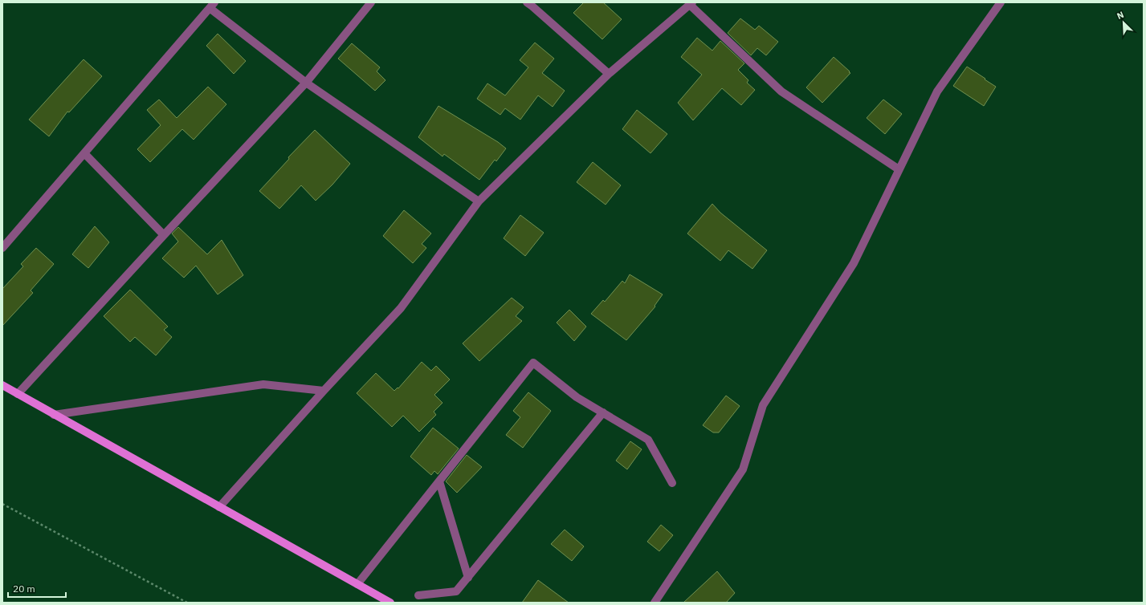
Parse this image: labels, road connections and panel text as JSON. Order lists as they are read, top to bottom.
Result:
{
  "scale_bar": "20 m",
  "north": "top left"
}
